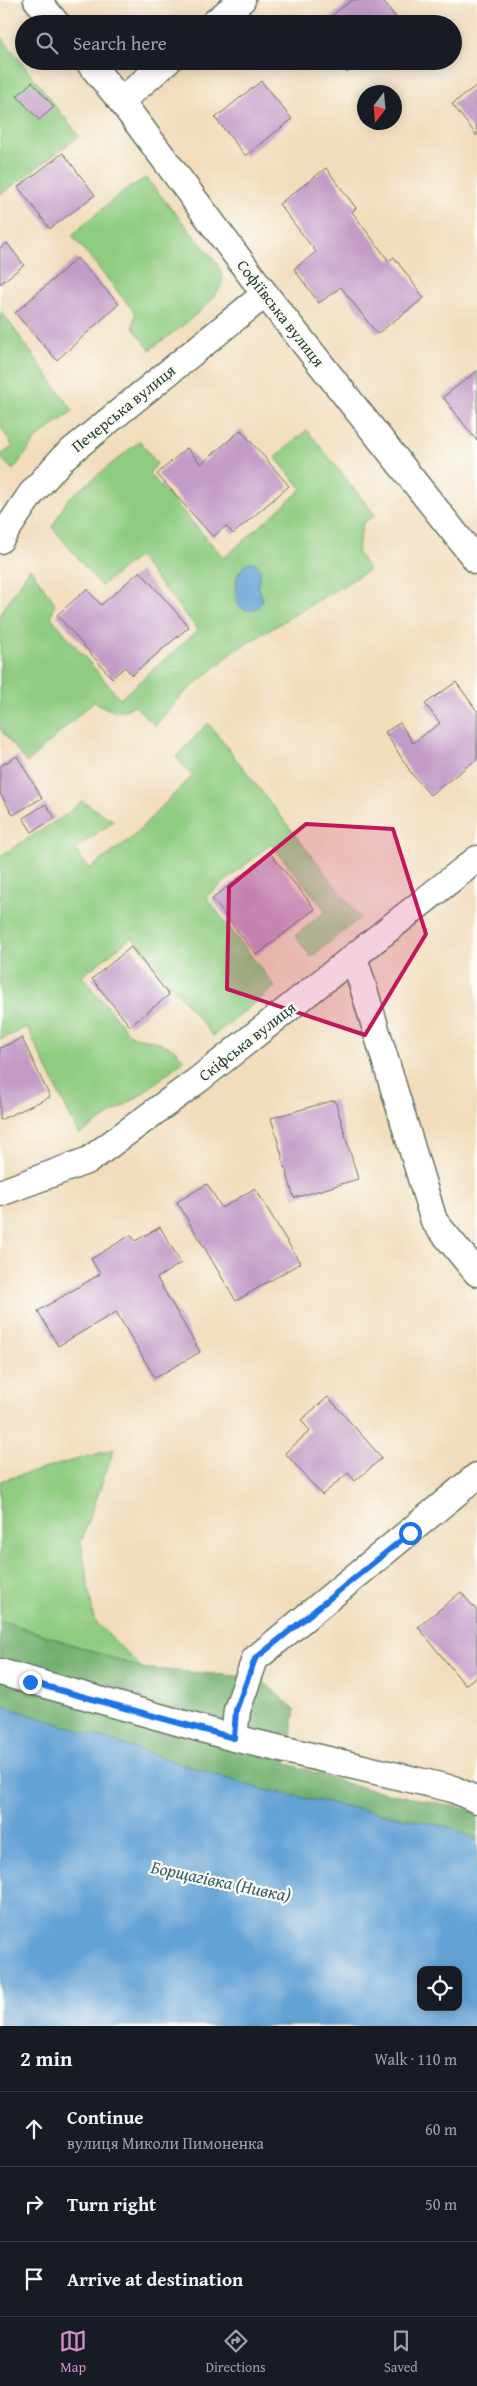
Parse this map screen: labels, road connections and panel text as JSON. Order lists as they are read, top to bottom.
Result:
{
  "streets": {
    "street": ["Софіївська вулиця", "Печерська вулиця", "Скіфська вулиця"]
  },
  "crossings": [
    ["Софіївська вулиця", "Печерська вулиця"]
  ],
  "water": ["Борщагівка (Нивка)"],
  "north": "bottom",
  "page": {
    "search": "Search here",
    "heading": ["2 min", "Walk · 110 m"],
    "list": [
      ["Continue", "вулиця Миколи Пимоненка", "60 m"],
      ["Turn right", "50 m"],
      "Arrive at destination"
    ],
    "nav": ["Map", "Directions", "Saved"]
  }
}
